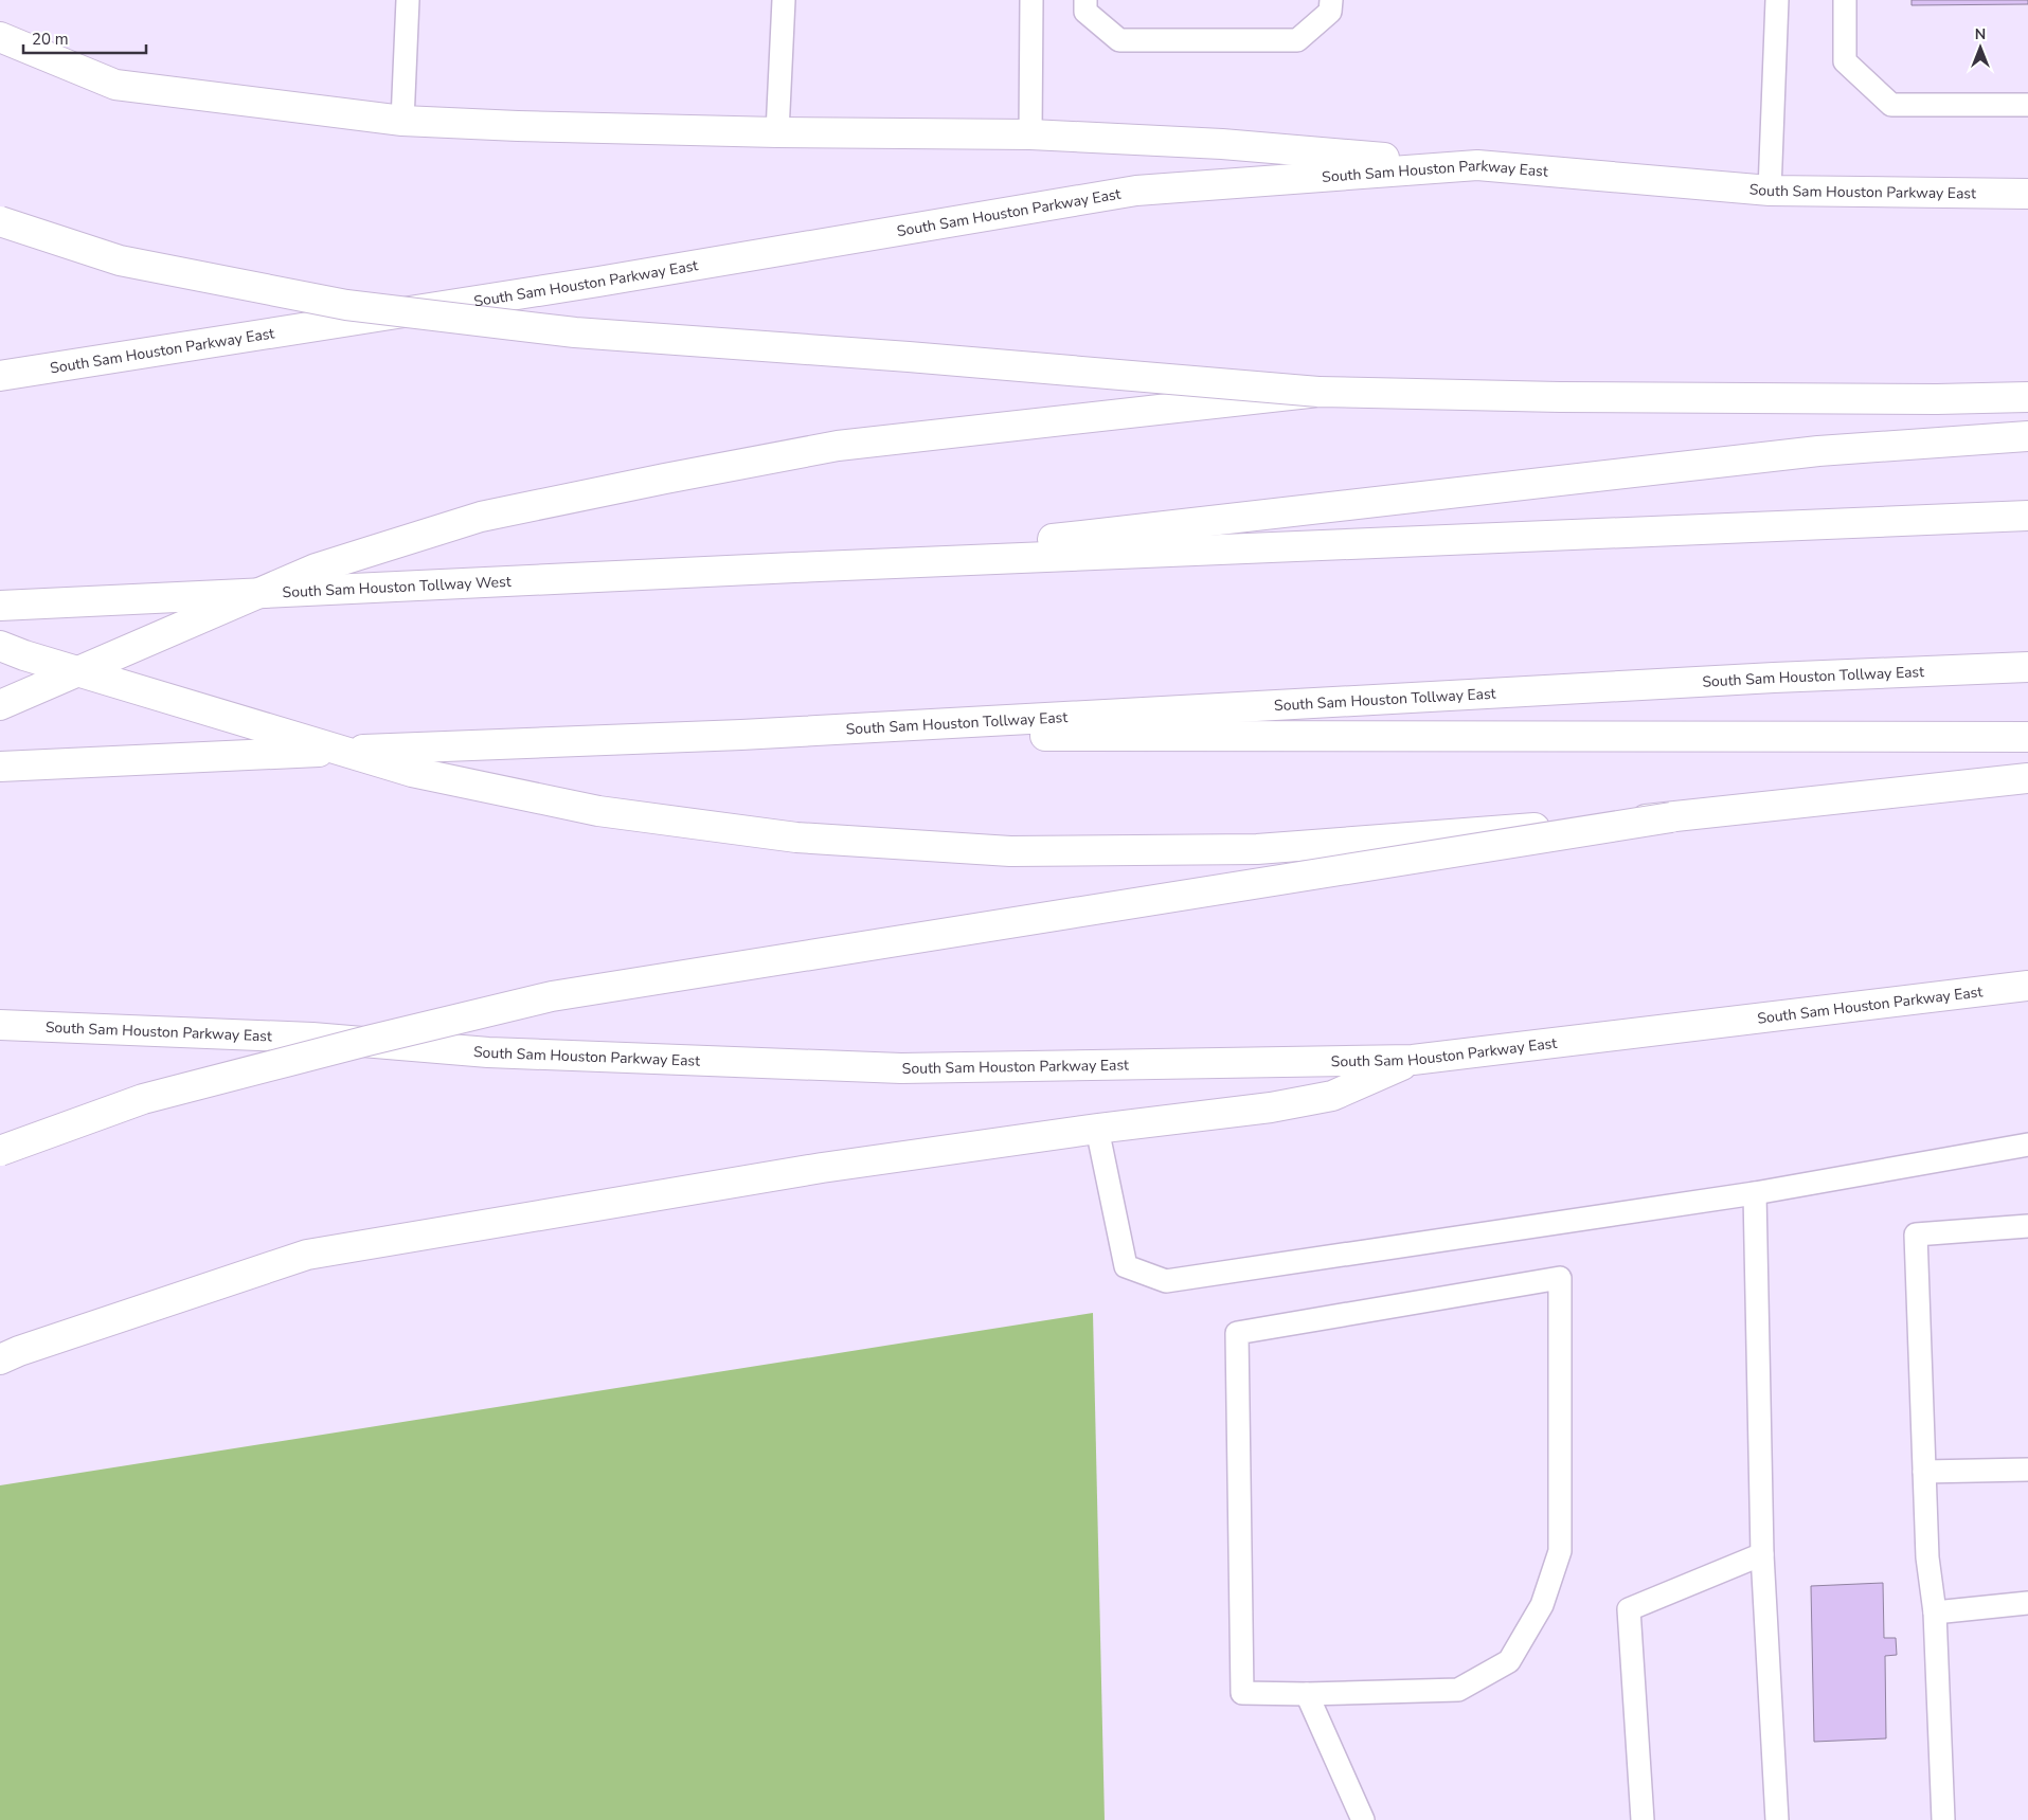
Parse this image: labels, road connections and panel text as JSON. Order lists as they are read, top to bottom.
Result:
{
  "streets": {
    "main road": ["South Sam Houston Parkway East", "South Sam Houston Tollway West", "South Sam Houston Tollway East"]
  },
  "scale_bar": "20 m",
  "north": "top"
}
